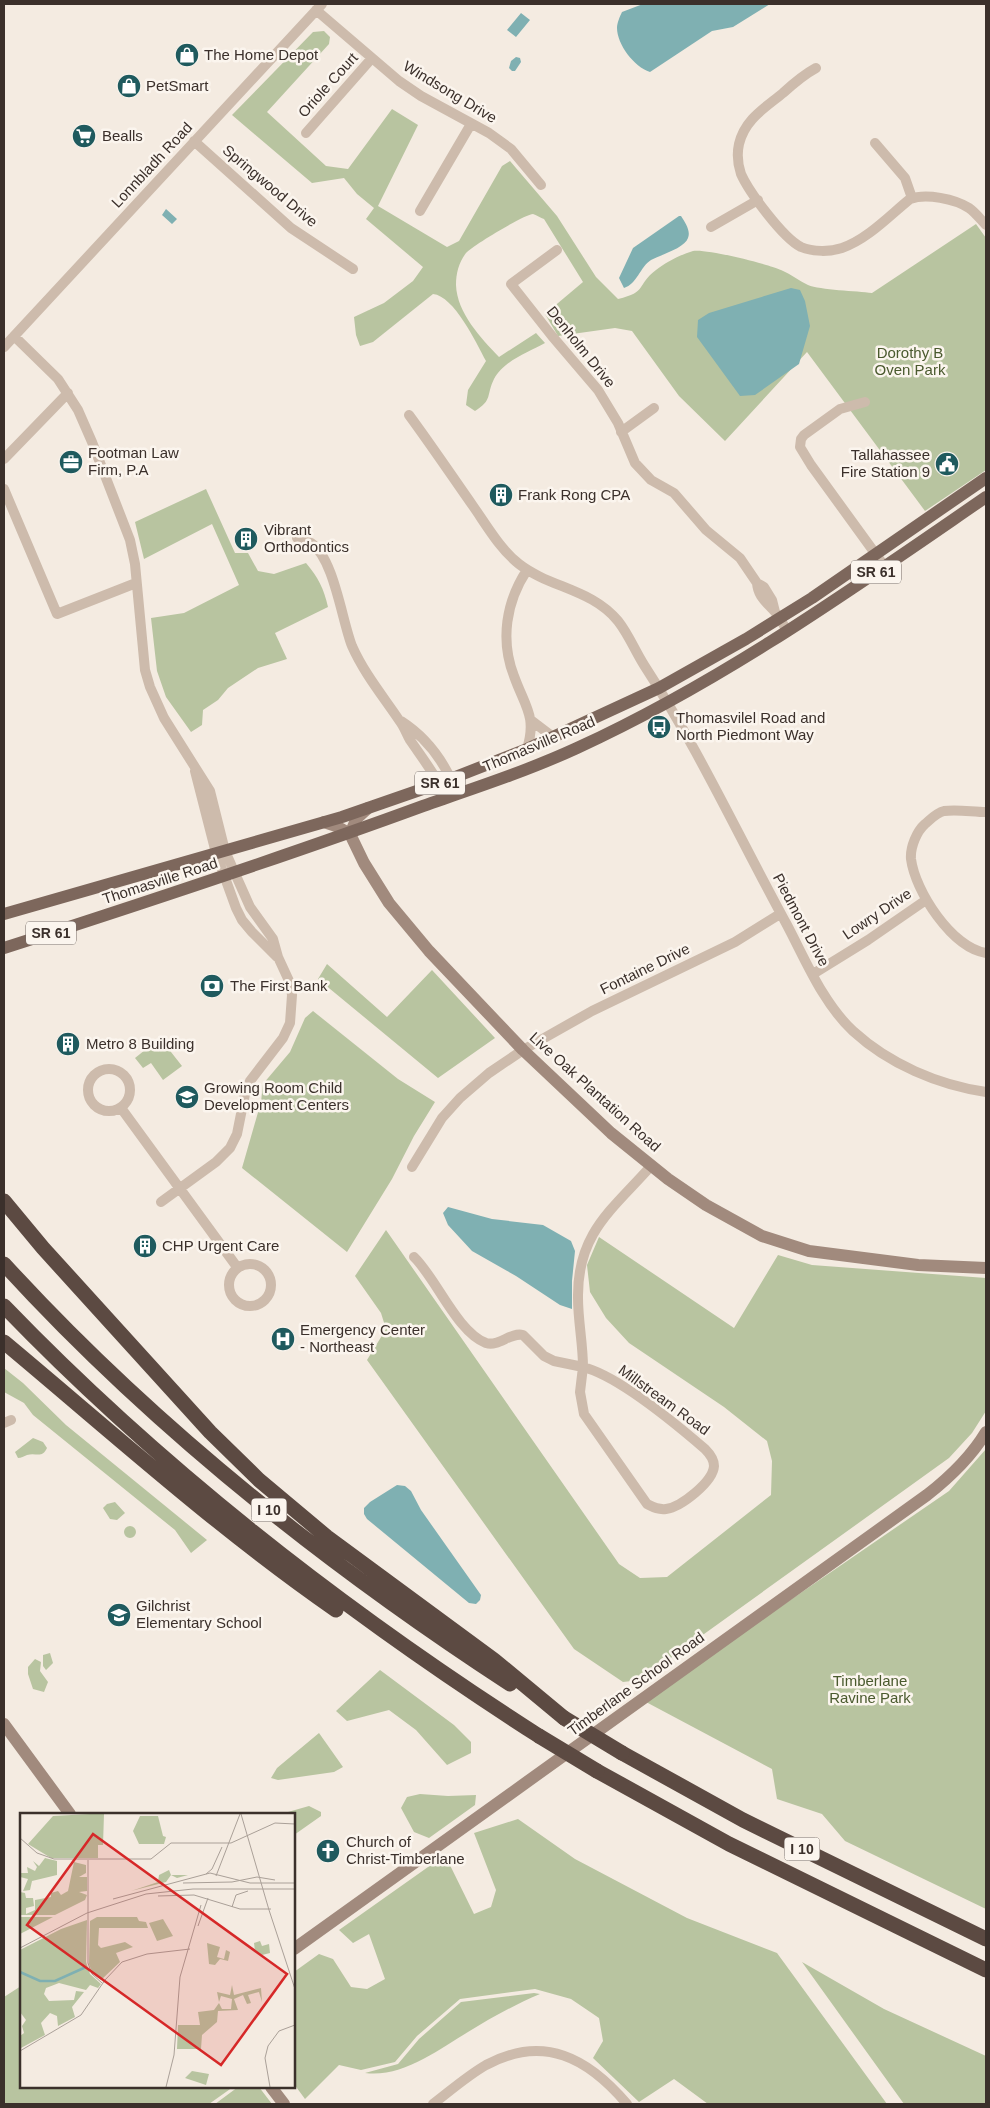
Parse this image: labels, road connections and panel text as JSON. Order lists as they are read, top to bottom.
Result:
{
  "streets": {
    "highway": ["I 10"],
    "main road": ["SR 61", "Thomasville Road"],
    "street": [
      "Oriole Court",
      "Windsong Drive",
      "Lonnbladh Road",
      "Springwood Drive",
      "Denholm Drive",
      "Lowry Drive",
      "Piedmont Drive",
      "Fontaine Drive",
      "Live Oak Plantation Road",
      "Millstream Road",
      "Timberlane School Road"
    ]
  },
  "crossings": [
    ["Oriole Court", "Windsong Drive"],
    ["Windsong Drive", "Lonnbladh Road"],
    ["Lonnbladh Road", "Springwood Drive"],
    ["Denholm Drive", "Thomasville Road"],
    ["Thomasville Road", "Piedmont Drive"],
    ["Thomasville Road", "Live Oak Plantation Road"],
    ["Lowry Drive", "Piedmont Drive"],
    ["Piedmont Drive", "Fontaine Drive"],
    ["Fontaine Drive", "Live Oak Plantation Road"],
    ["Live Oak Plantation Road", "Millstream Road"]
  ],
  "parks": ["Dorothy B Oven Park", "Timberlane Ravine Park"],
  "places": {
    "shop": ["The Home Depot", "PetSmart"],
    "supermarket": ["Bealls"],
    "office": ["Footman Law Firm, P.A"],
    "public building": ["Tallahassee Fire Station 9"],
    "building": [
      "Frank Rong CPA",
      "Vibrant Orthodontics",
      "Metro 8 Building",
      "CHP Urgent Care"
    ],
    "bus stop": ["Thomasvilel Road and North Piedmont Way"],
    "bank": ["The First Bank"],
    "school or university": ["Growing Room Child Development Centers", "Gilchrist Elementary School"],
    "hospital": ["Emergency Center - Northeast"],
    "church": ["Church of Christ-Timberlane"]
  }
}
